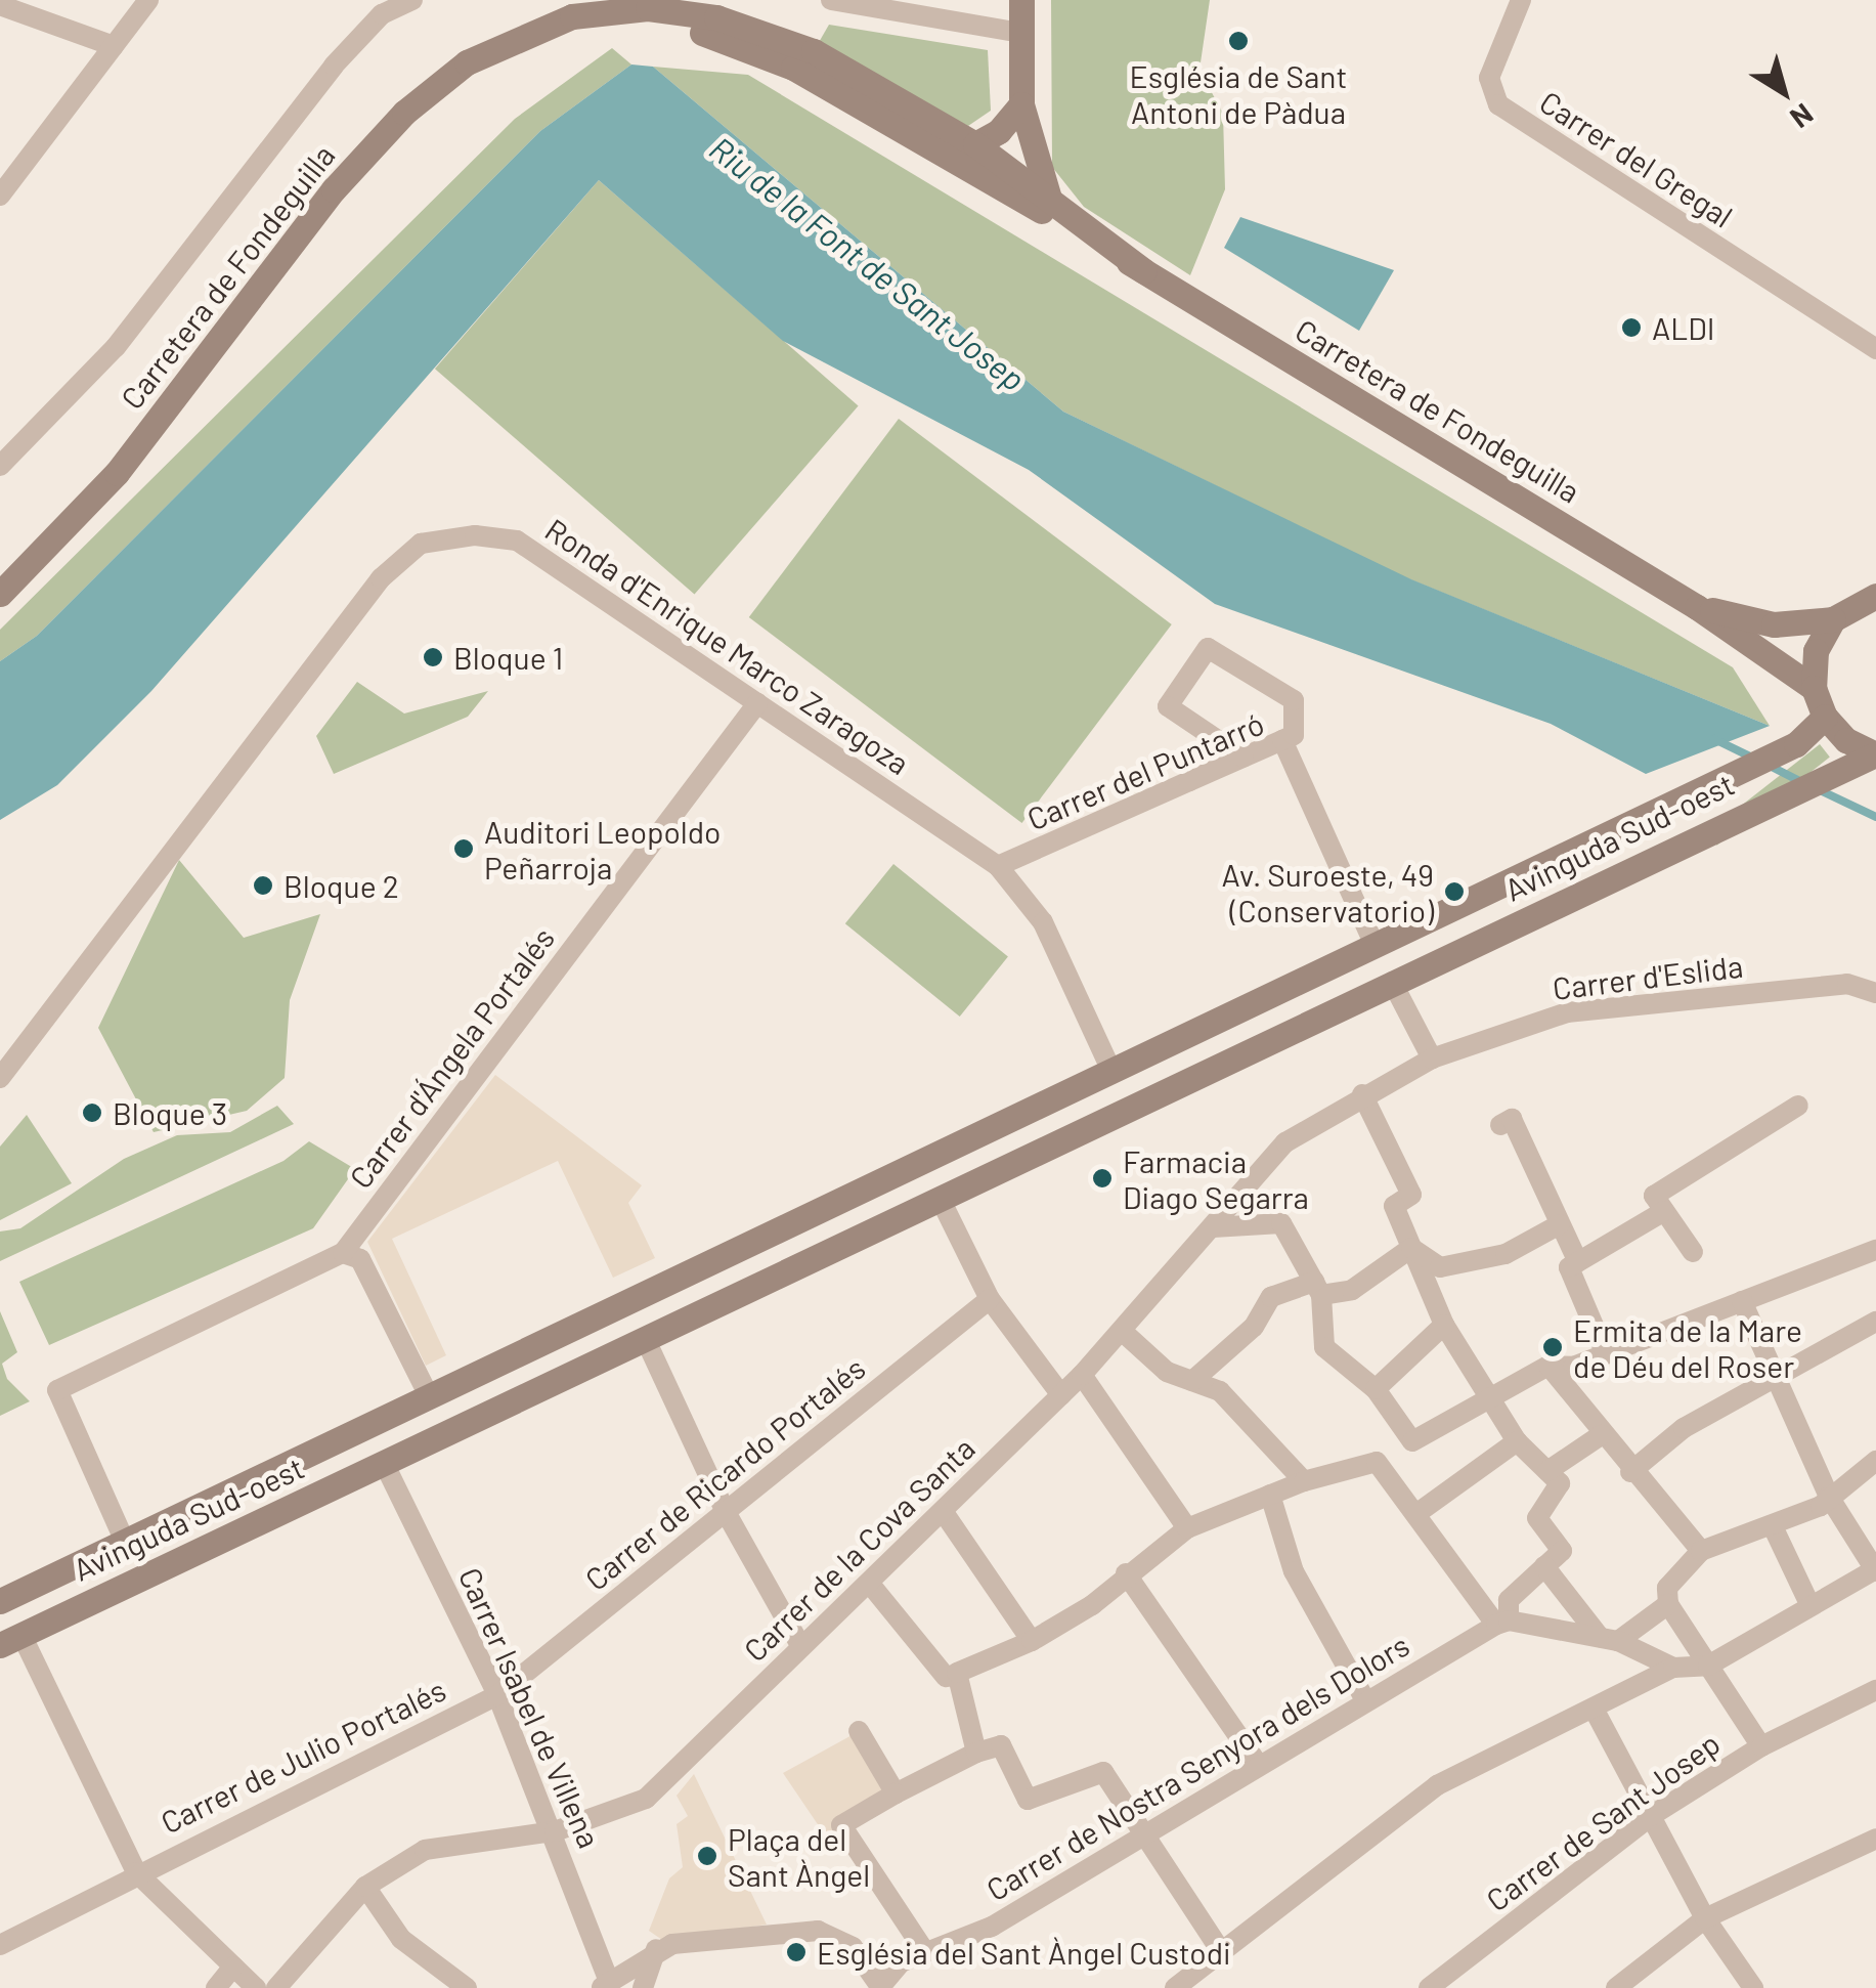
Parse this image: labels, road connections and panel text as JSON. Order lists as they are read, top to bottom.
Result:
{
  "streets": {
    "street": [
      "Carrer del Gregal",
      "Carretera de Fondeguilla",
      "Ronda d'Enrique Marco Zaragoza",
      "Carrer del Puntarró",
      "Avinguda Sud-oest",
      "Carrer d'Eslida",
      "Carrer d'Ángela Portalés",
      "Carrer de Ricardo Portalés",
      "Carrer de la Cova Santa",
      "Carrer Isabel de Villena",
      "Carrer de Julio Portalés",
      "Carrer de Nostra Senyora dels Dolors",
      "Carrer de Sant Josep"
    ]
  },
  "crossings": [
    ["Ronda d'Enrique Marco Zaragoza", "Carrer del Puntarró"],
    ["Ronda d'Enrique Marco Zaragoza", "Avinguda Sud-oest"],
    ["Ronda d'Enrique Marco Zaragoza", "Carrer d'Ángela Portalés"],
    ["Carrer del Puntarró", "Avinguda Sud-oest"],
    ["Avinguda Sud-oest", "Carrer d'Ángela Portalés"],
    ["Avinguda Sud-oest", "Carrer Isabel de Villena"],
    ["Carrer d'Eslida", "Carrer de la Cova Santa"],
    ["Carrer de Ricardo Portalés", "Carrer Isabel de Villena"],
    ["Carrer de Ricardo Portalés", "Carrer de Julio Portalés"],
    ["Carrer de la Cova Santa", "Carrer Isabel de Villena"],
    ["Carrer Isabel de Villena", "Carrer de Julio Portalés"]
  ],
  "water": ["Riu de la Font de Sant Josep"],
  "places": [
    "Església de Sant Antoni de Pàdua",
    "ALDI",
    "Bloque 1",
    "Auditori Leopoldo Peñarroja",
    "Bloque 2",
    "Av. Suroeste, 49 (Conservatorio)",
    "Bloque 3",
    "Farmacia Diago Segarra",
    "Ermita de la Mare de Déu del Roser",
    "Plaça del Sant Àngel",
    "Església del Sant Àngel Custodi"
  ],
  "north": "bottom right"
}
